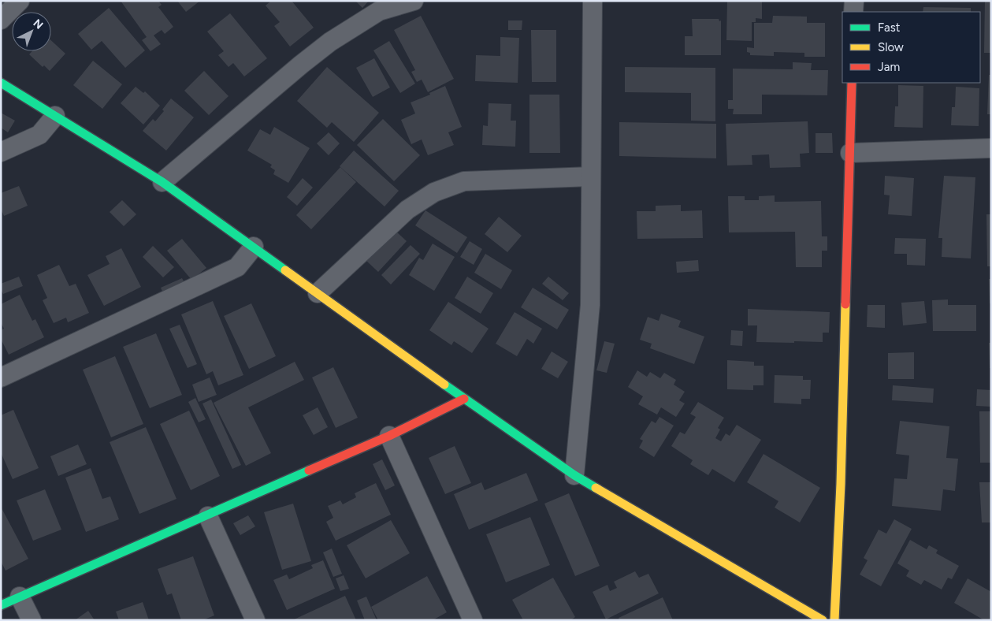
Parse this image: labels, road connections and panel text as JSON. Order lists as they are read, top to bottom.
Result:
{
  "legend": ["Fast", "Slow", "Jam"],
  "north": "top right"
}
